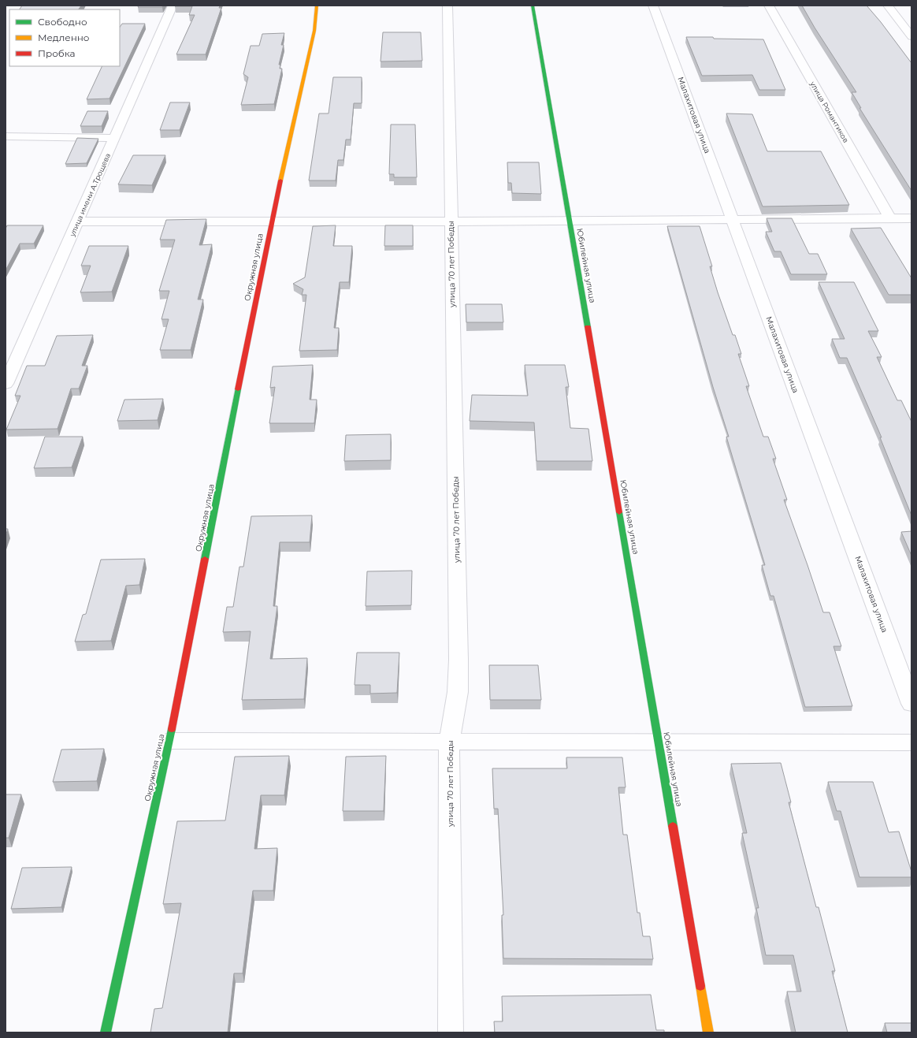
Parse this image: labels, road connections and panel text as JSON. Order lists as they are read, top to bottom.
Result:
{
  "streets": {
    "street": [
      "улица Романтиков",
      "Малахитовая улица",
      "улица имени А.Трощева",
      "улица 70 лет Победы",
      "Юбилейная улица",
      "Окружная улица"
    ]
  },
  "legend": ["Свободно", "Медленно", "Пробка"]
}
